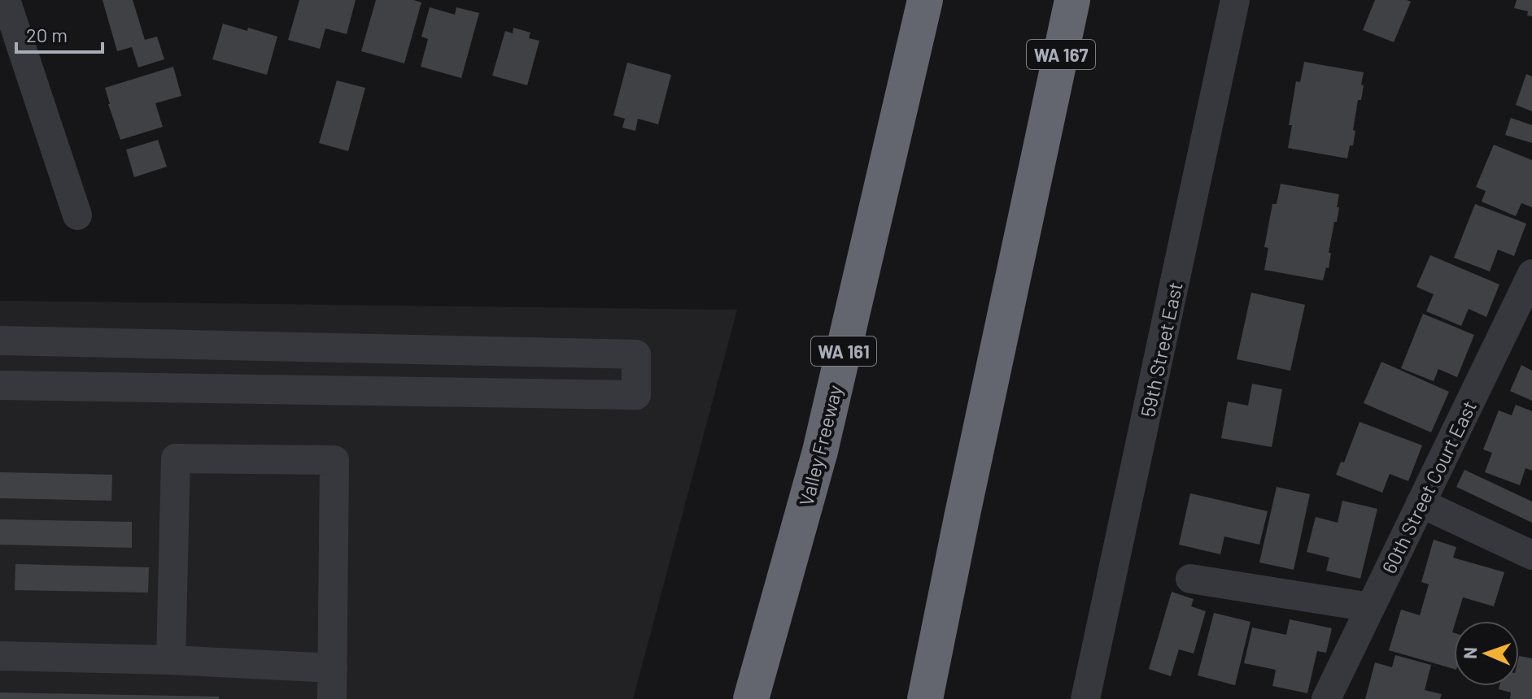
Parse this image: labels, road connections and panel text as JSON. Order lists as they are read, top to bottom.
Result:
{
  "streets": {
    "highway": ["WA 167", "WA 161", "Valley Freeway"],
    "street": ["59th Street East", "60th Street Court East"]
  },
  "scale_bar": "20 m",
  "north": "left"
}
